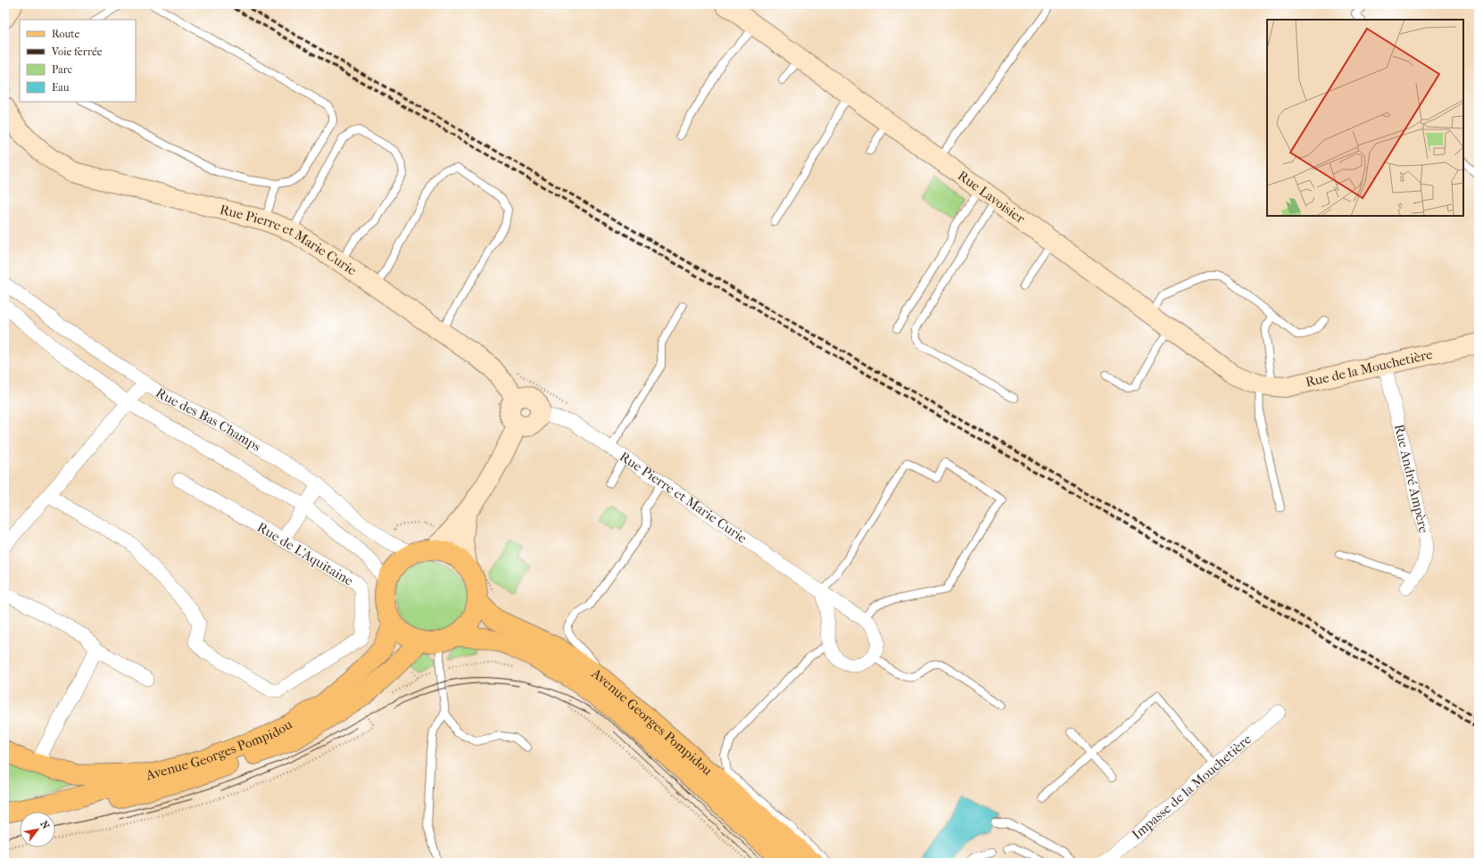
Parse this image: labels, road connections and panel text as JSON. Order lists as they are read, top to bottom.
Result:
{
  "streets": {
    "main road": ["Avenue Georges Pompidou"],
    "street": [
      "Rue Lavoisier",
      "Rue Pierre et Marie Curie",
      "Rue de la Mouchetière",
      "Rue des Bas Champs",
      "Rue André Ampère",
      "Rue de L'Aquitaine",
      "Impasse de la Mouchetière"
    ]
  },
  "crossings": [
    ["Rue Lavoisier", "Rue de la Mouchetière"],
    ["Rue de la Mouchetière", "Rue André Ampère"],
    ["Rue des Bas Champs", "Avenue Georges Pompidou"]
  ],
  "legend": [
    "Route",
    "Voie ferrée",
    "Parc",
    "Eau"
  ],
  "north": "top right"
}
